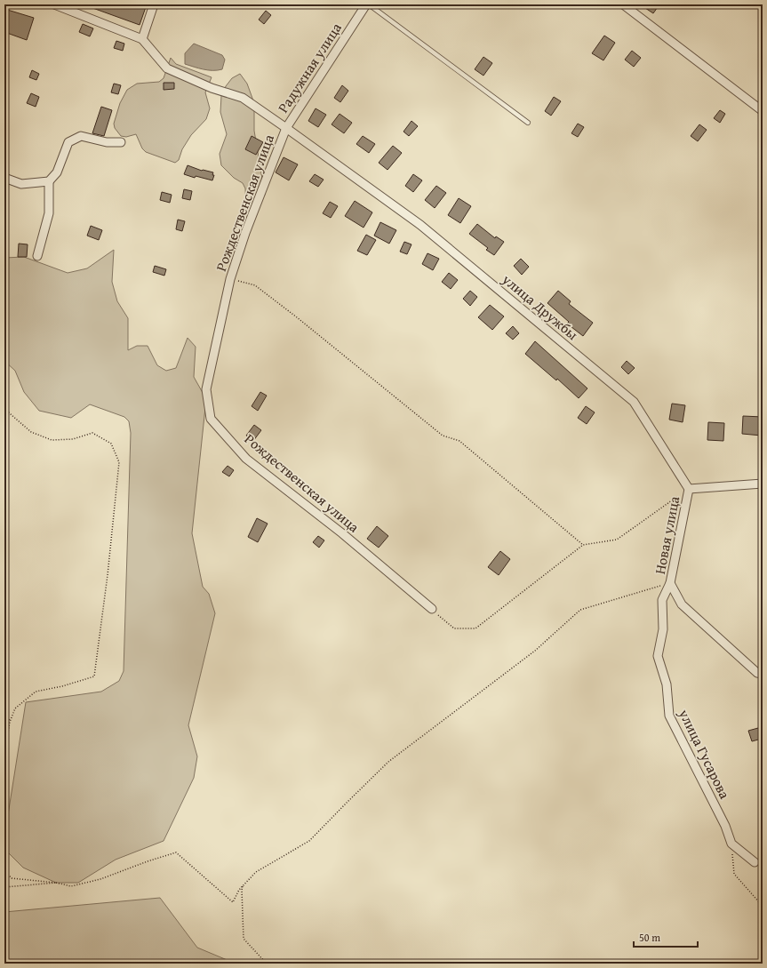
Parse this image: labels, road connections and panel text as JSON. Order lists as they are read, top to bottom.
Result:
{
  "streets": {
    "street": [
      "Радужная улица",
      "Рождественская улица",
      "улица Дружбы",
      "Новая улица",
      "улица Гусарова"
    ]
  },
  "crossings": [
    ["Радужная улица", "Рождественская улица"],
    ["Радужная улица", "улица Дружбы"],
    ["Рождественская улица", "улица Дружбы"],
    ["улица Дружбы", "Новая улица"],
    ["Новая улица", "улица Гусарова"]
  ],
  "scale_bar": "50 m"
}
